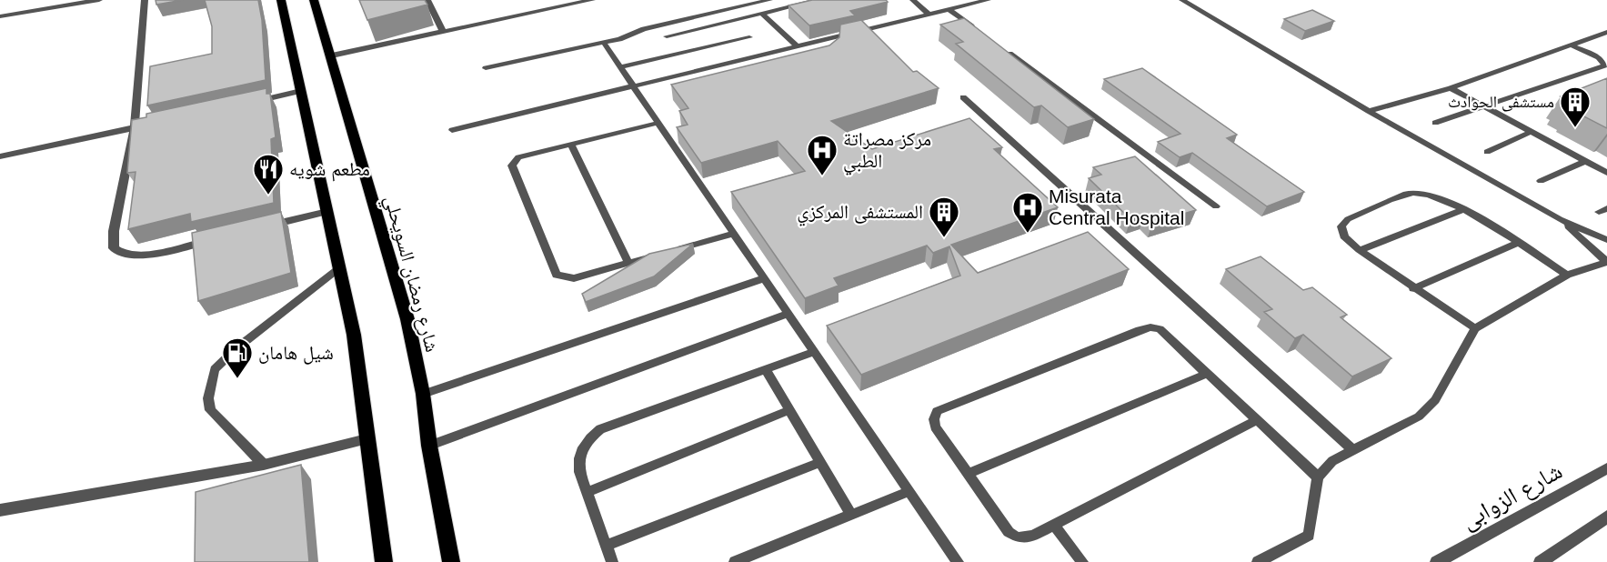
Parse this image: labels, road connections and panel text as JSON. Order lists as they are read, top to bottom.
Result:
{
  "streets": {
    "main road": ["شارع رمضان السويحلي"],
    "street": ["شارع الزوابى"]
  },
  "places": {
    "building": ["مستشفى الحوادث", "المستشفى المركزي"],
    "hospital": ["مركز مصراتة الطبي", "Misurata Central Hospital"],
    "restaurant": ["مطعم شويه"],
    "fuel station": ["شيل هامان"]
  }
}
